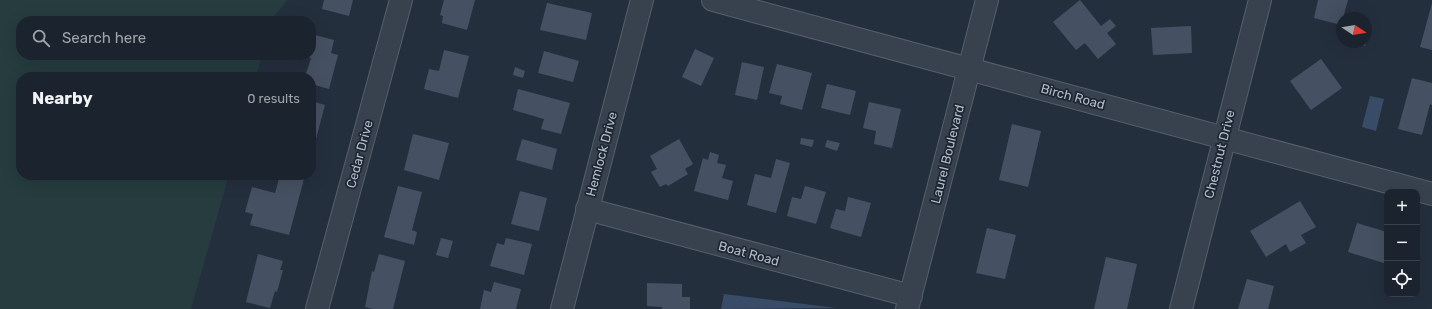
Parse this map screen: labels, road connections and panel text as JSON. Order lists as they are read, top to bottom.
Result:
{
  "streets": {
    "street": [
      "Birch Road",
      "Cedar Drive",
      "Hemlock Drive",
      "Laurel Boulevard",
      "Chestnut Drive",
      "Boat Road"
    ]
  },
  "crossings": [
    ["Birch Road", "Laurel Boulevard"],
    ["Birch Road", "Chestnut Drive"],
    ["Hemlock Drive", "Boat Road"],
    ["Laurel Boulevard", "Boat Road"]
  ],
  "north": "right",
  "page": {
    "search": "Search here",
    "heading": ["Nearby", "0 results"],
    "map_buttons": ["+", "−"]
  }
}
